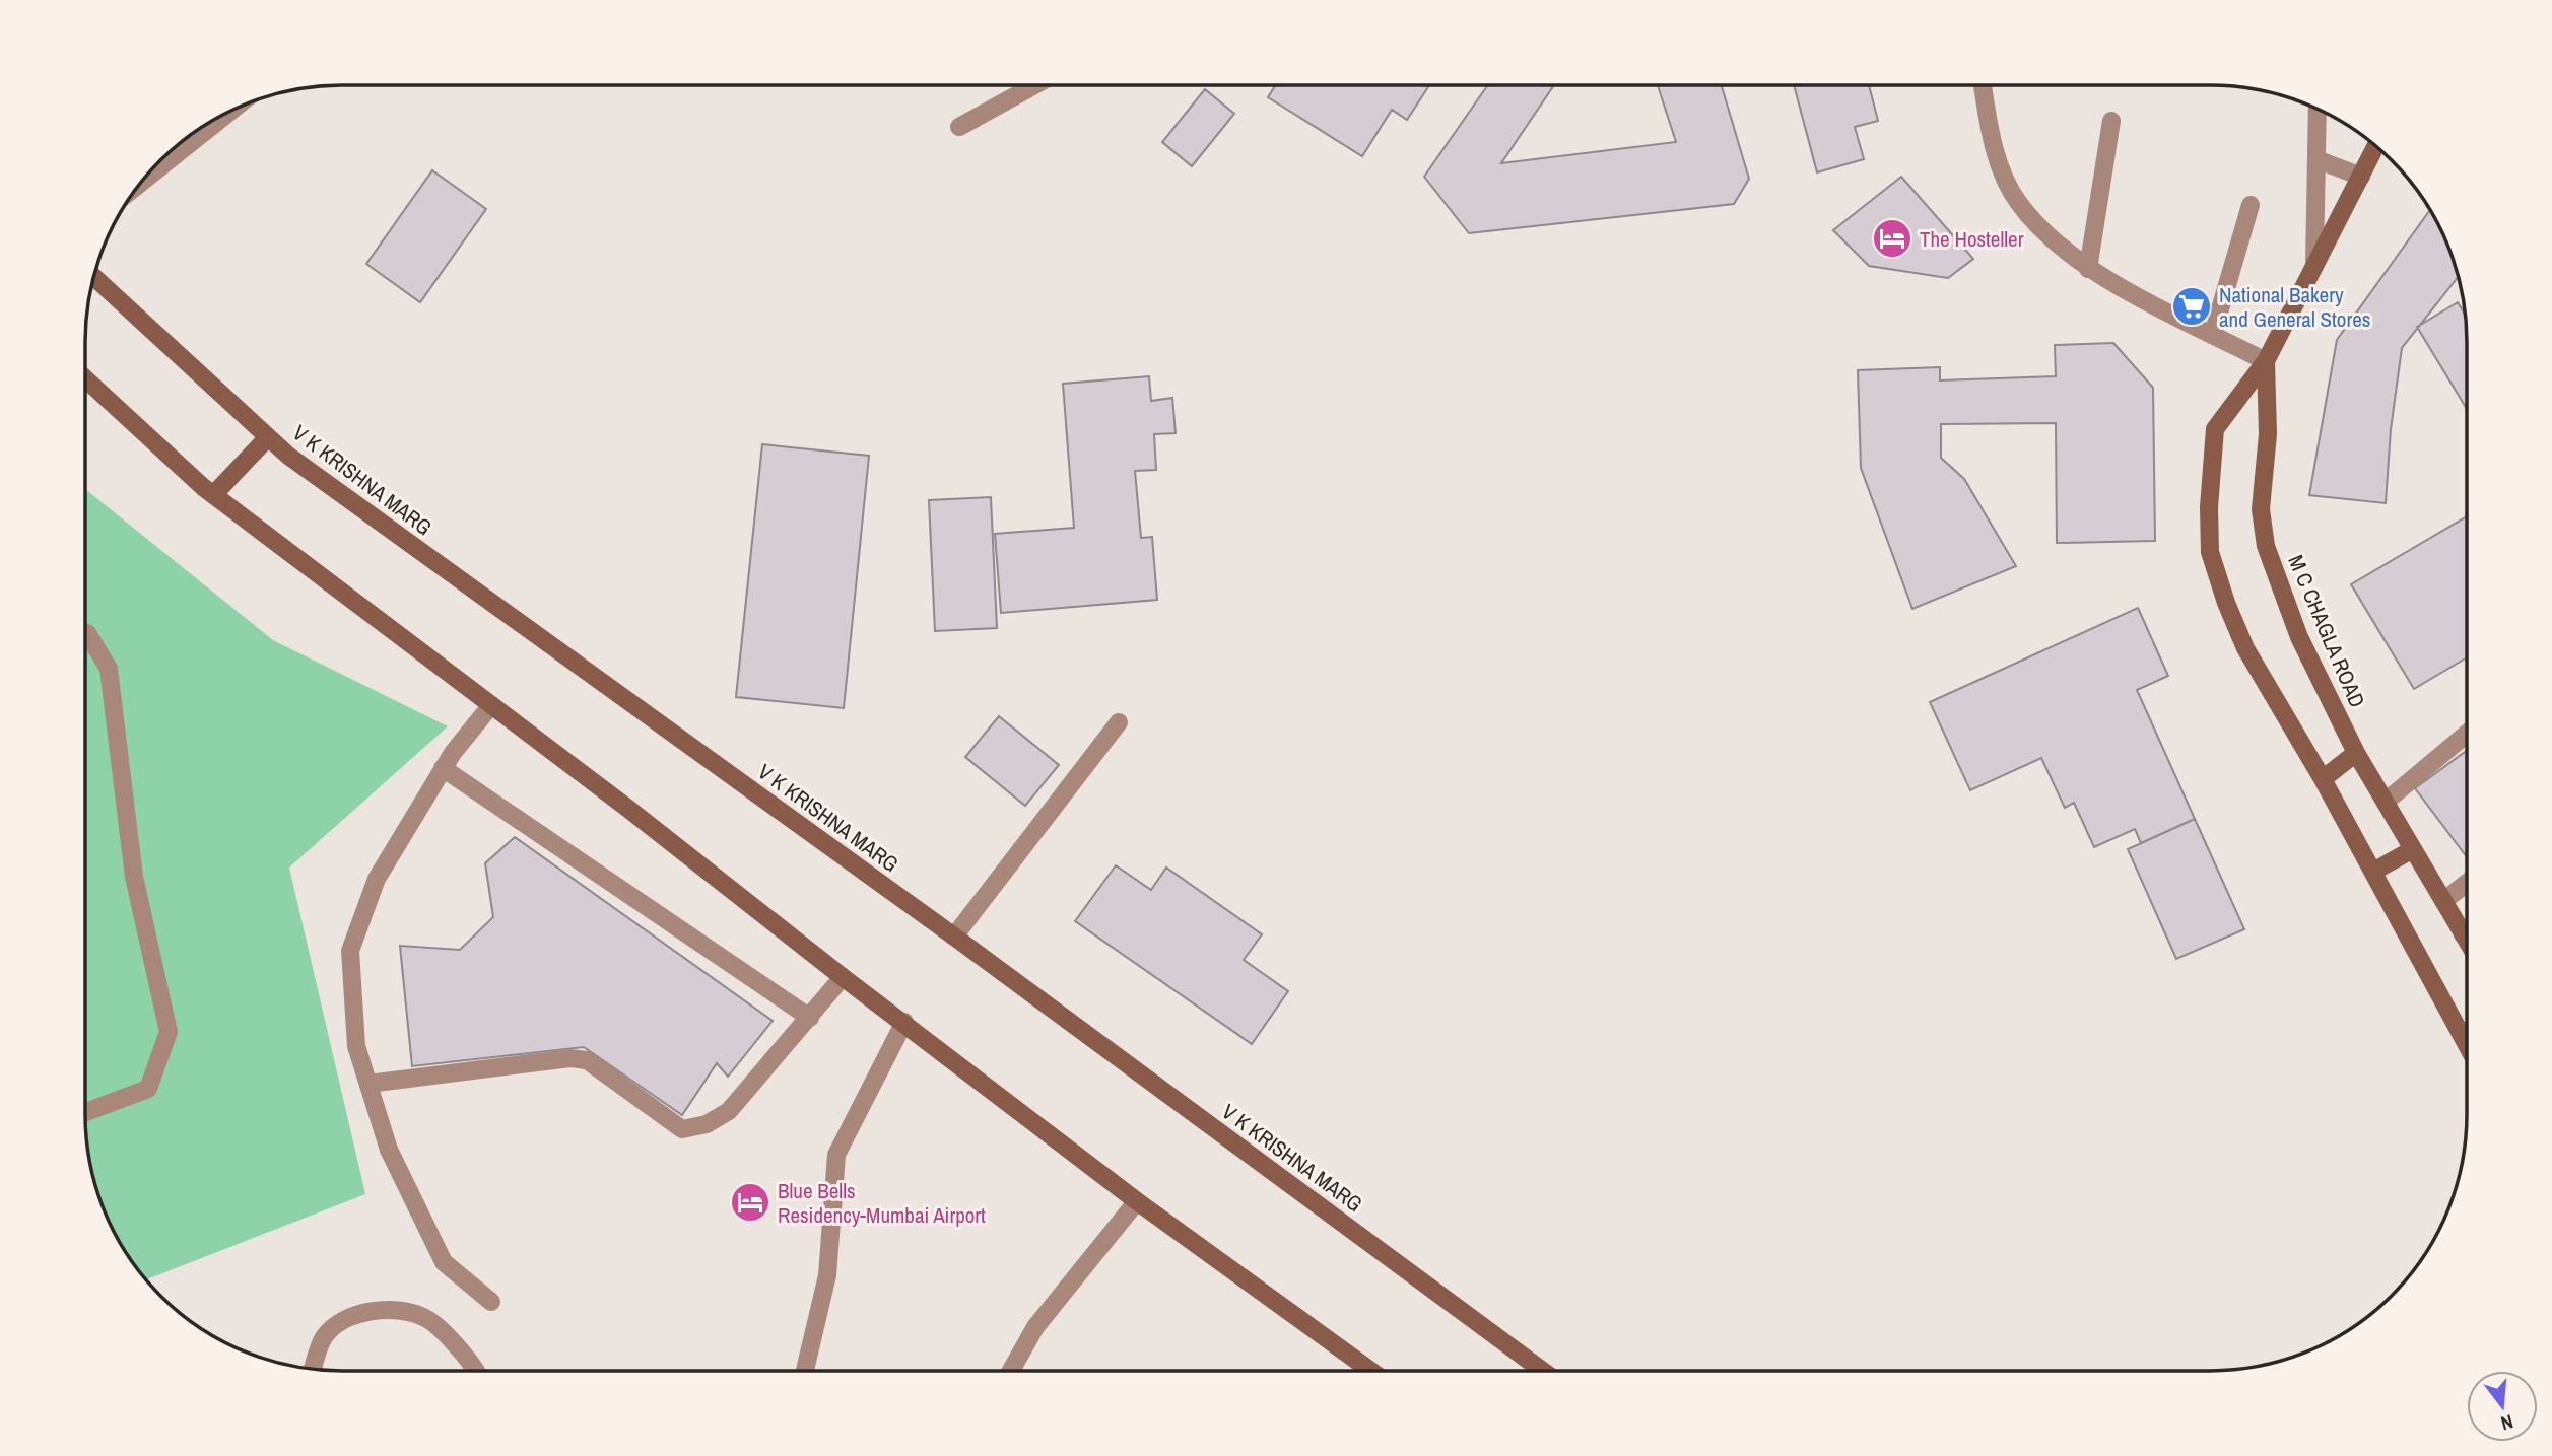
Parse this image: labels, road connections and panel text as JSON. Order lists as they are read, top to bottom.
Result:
{
  "streets": {
    "main road": ["V K KRISHNA MARG", "M C CHAGLA ROAD"]
  },
  "places": {
    "hotel": ["The Hosteller", "Blue Bells Residency-Mumbai Airport"],
    "supermarket": ["National Bakery and General Stores"]
  },
  "north": "bottom"
}
